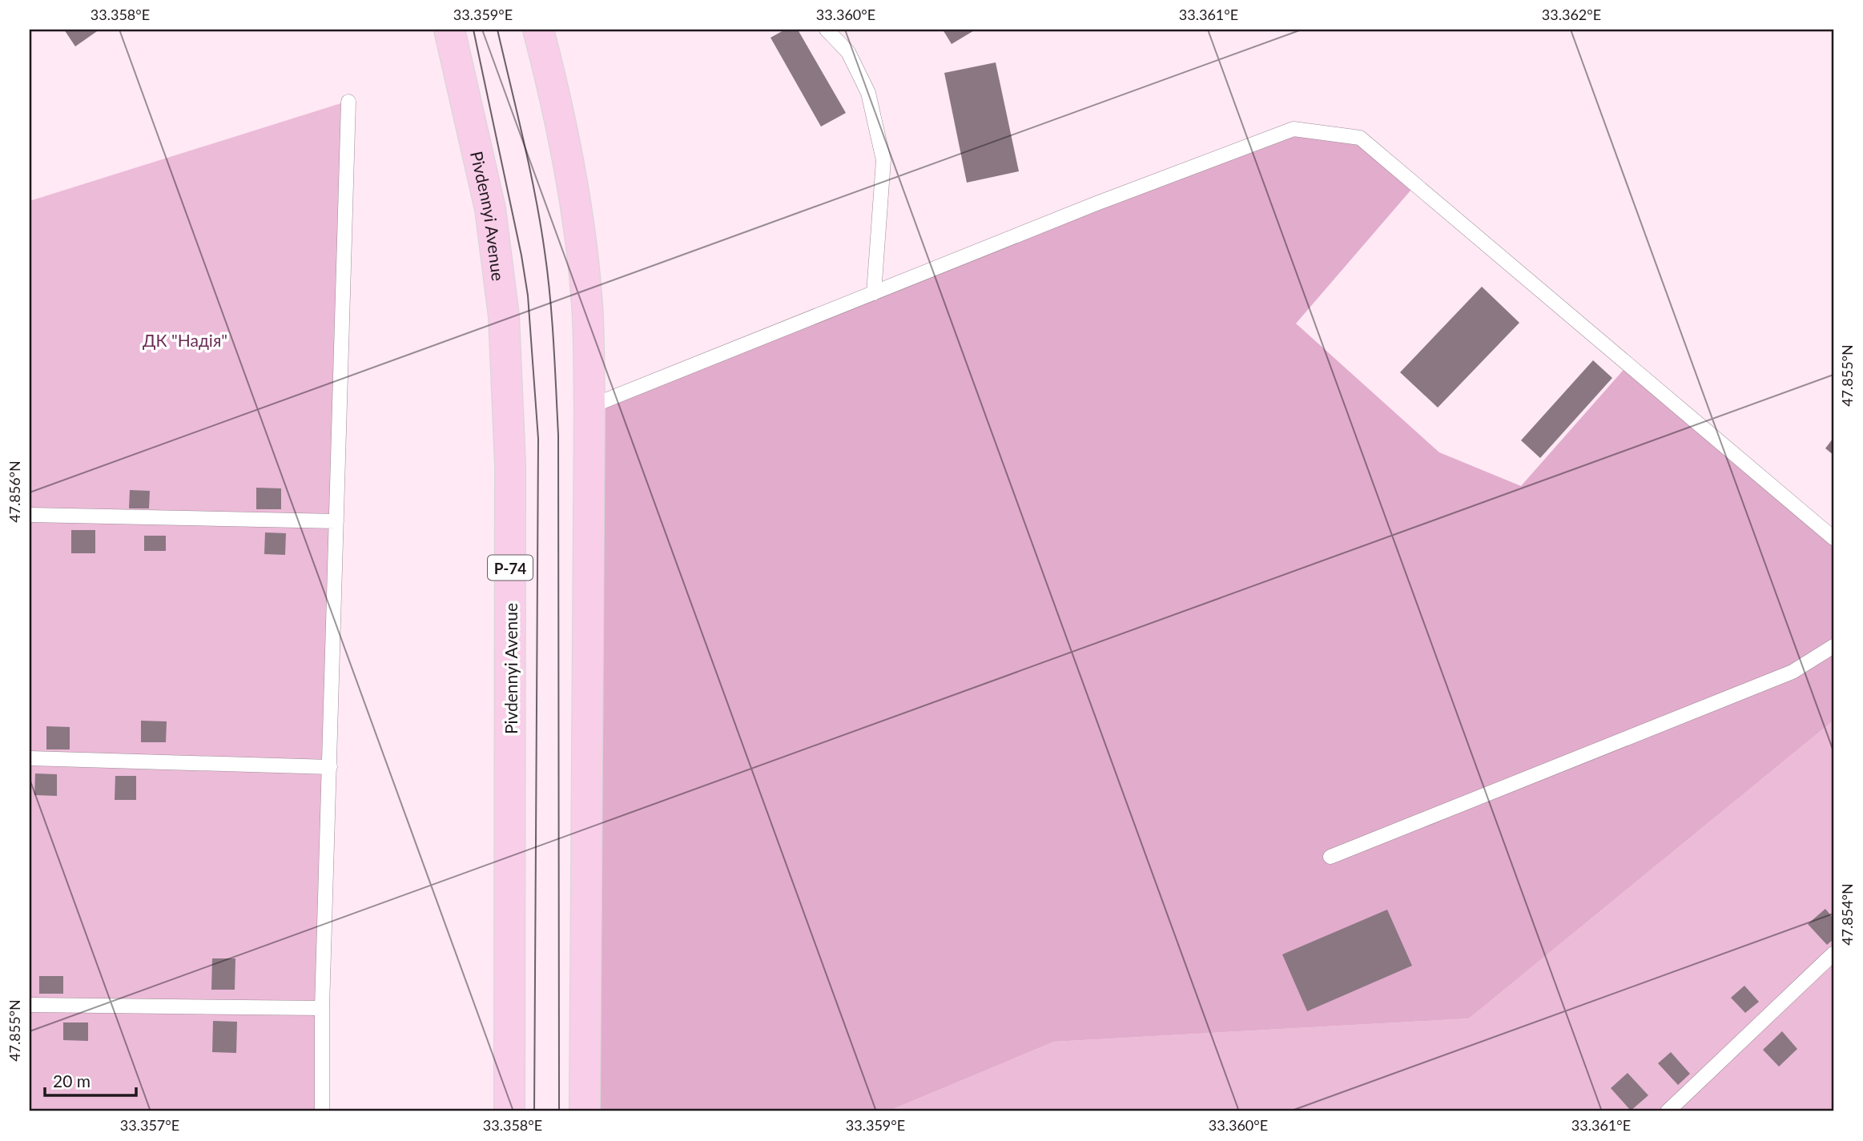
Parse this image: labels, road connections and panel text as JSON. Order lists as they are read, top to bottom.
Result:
{
  "streets": {
    "main road": ["Pivdennyi Avenue", "Р-74"]
  },
  "parks": ["ДК \"Надія\""],
  "scale_bar": "20 m",
  "coordinates": [
    "33.358°E",
    "33.359°E",
    "33.360°E",
    "33.361°E",
    "33.362°E",
    "47.855°N",
    "47.856°N",
    "47.854°N",
    "33.357°E"
  ]
}
